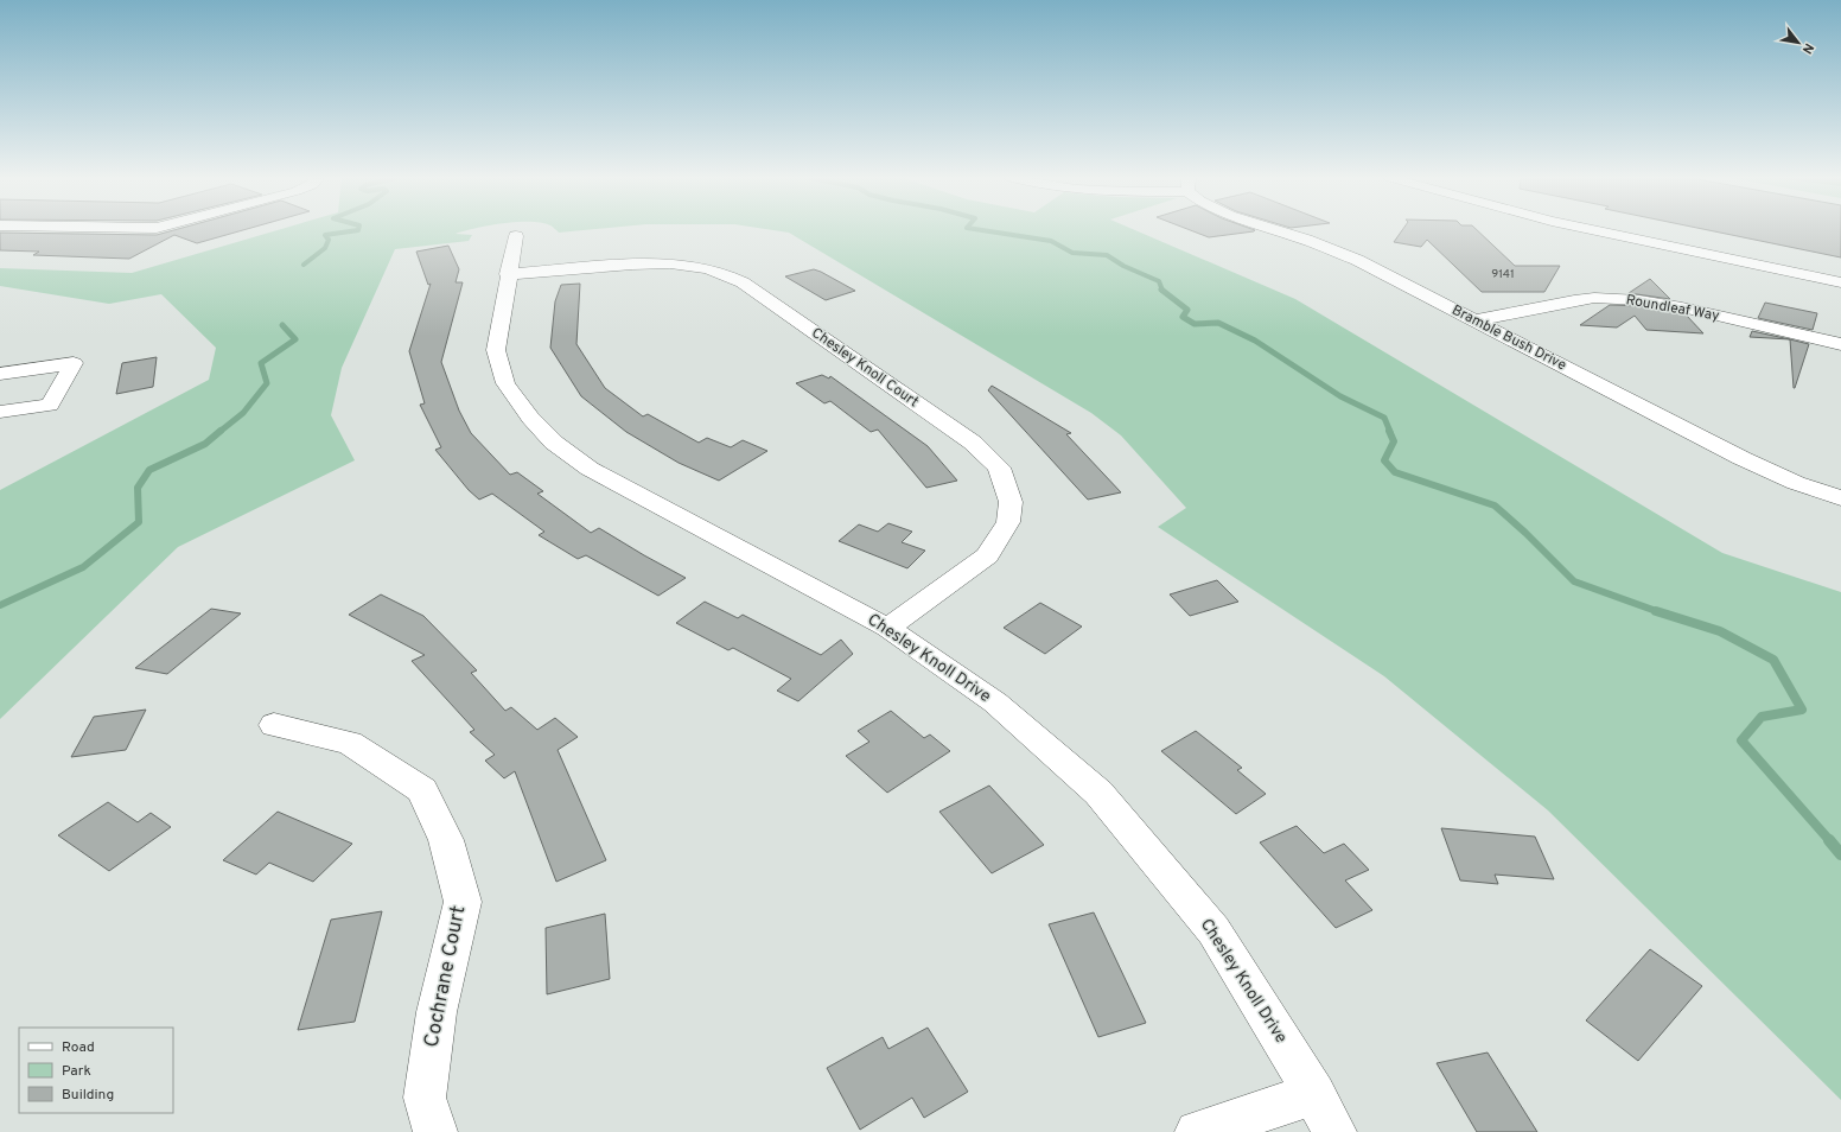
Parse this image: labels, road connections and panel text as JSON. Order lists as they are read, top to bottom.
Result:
{
  "streets": {
    "street": [
      "Roundleaf Way",
      "Bramble Bush Drive",
      "Chesley Knoll Court",
      "Chesley Knoll Drive",
      "Cochrane Court"
    ]
  },
  "crossings": [
    ["Roundleaf Way", "Bramble Bush Drive"],
    ["Chesley Knoll Court", "Chesley Knoll Drive"]
  ],
  "house_numbers": ["9141"],
  "legend": ["Road", "Park", "Building"],
  "north": "bottom right"
}
